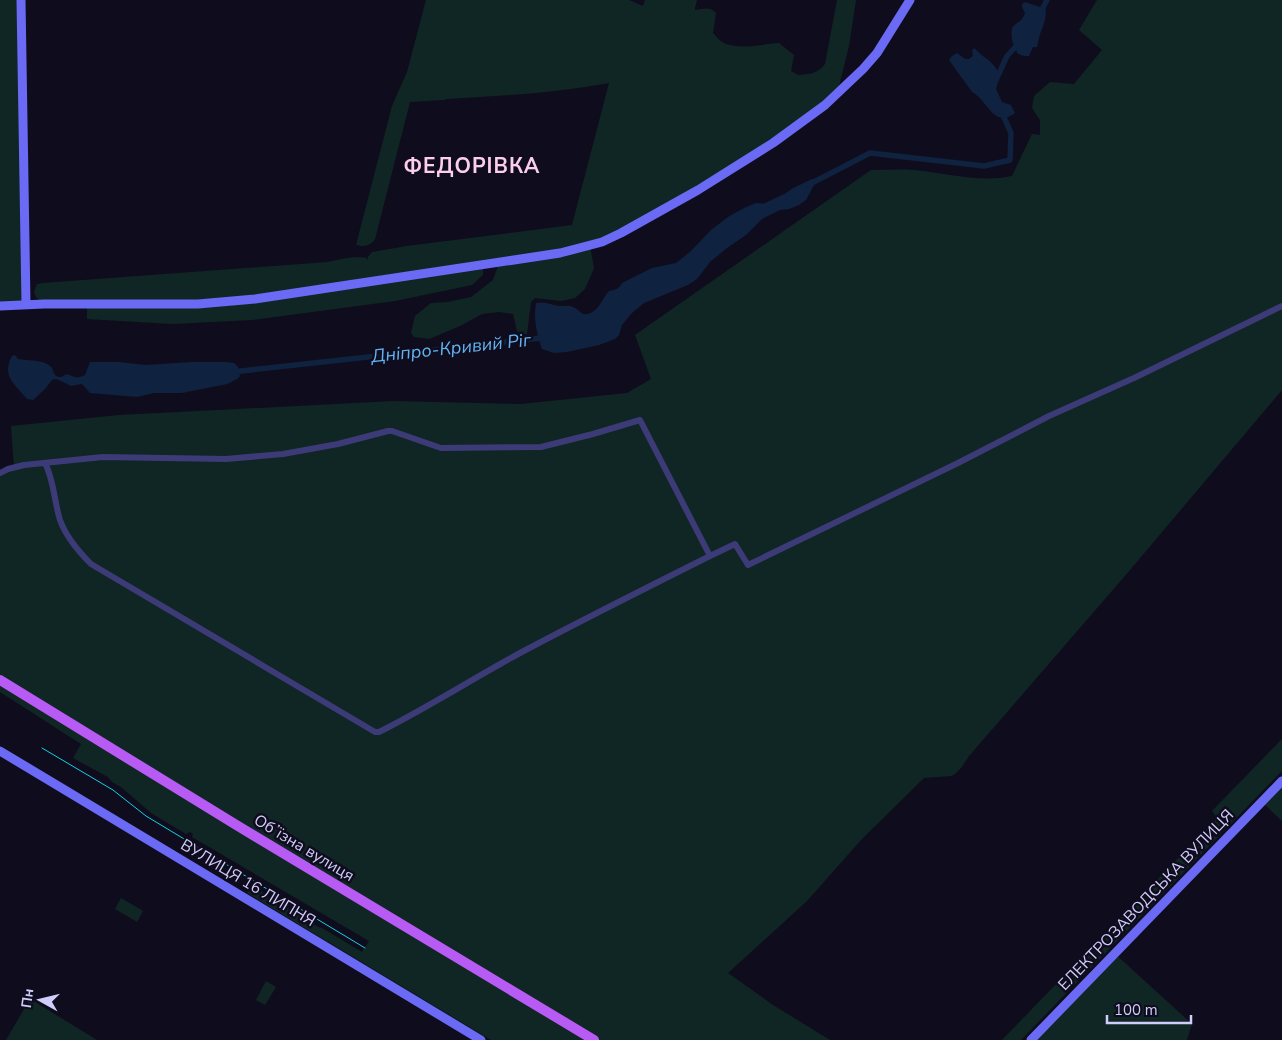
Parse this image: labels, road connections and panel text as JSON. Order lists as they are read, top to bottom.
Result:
{
  "streets": {
    "main road": ["Обʼїзна вулиця", "ВУЛИЦЯ 16 ЛИПНЯ", "ЕЛЕКТРОЗАВОДСЬКА ВУЛИЦЯ"]
  },
  "districts": ["ФЕДОРІВКА"],
  "water": ["Дніпро-Кривий Ріг"],
  "scale_bar": "100 m",
  "north": "left"
}
